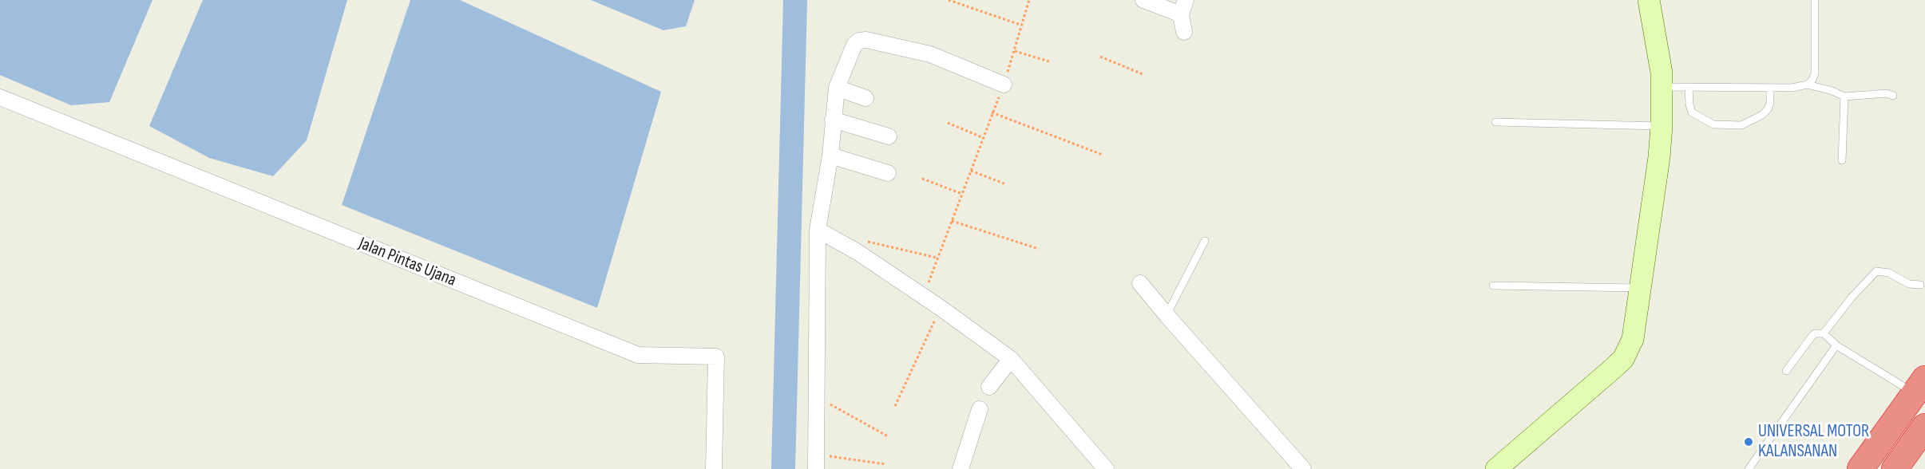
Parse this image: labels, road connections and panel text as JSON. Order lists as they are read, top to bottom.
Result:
{
  "streets": {
    "street": ["Jalan Pintas Ujana"]
  },
  "places": ["UNIVERSAL MOTOR KALANSANAN"]
}
